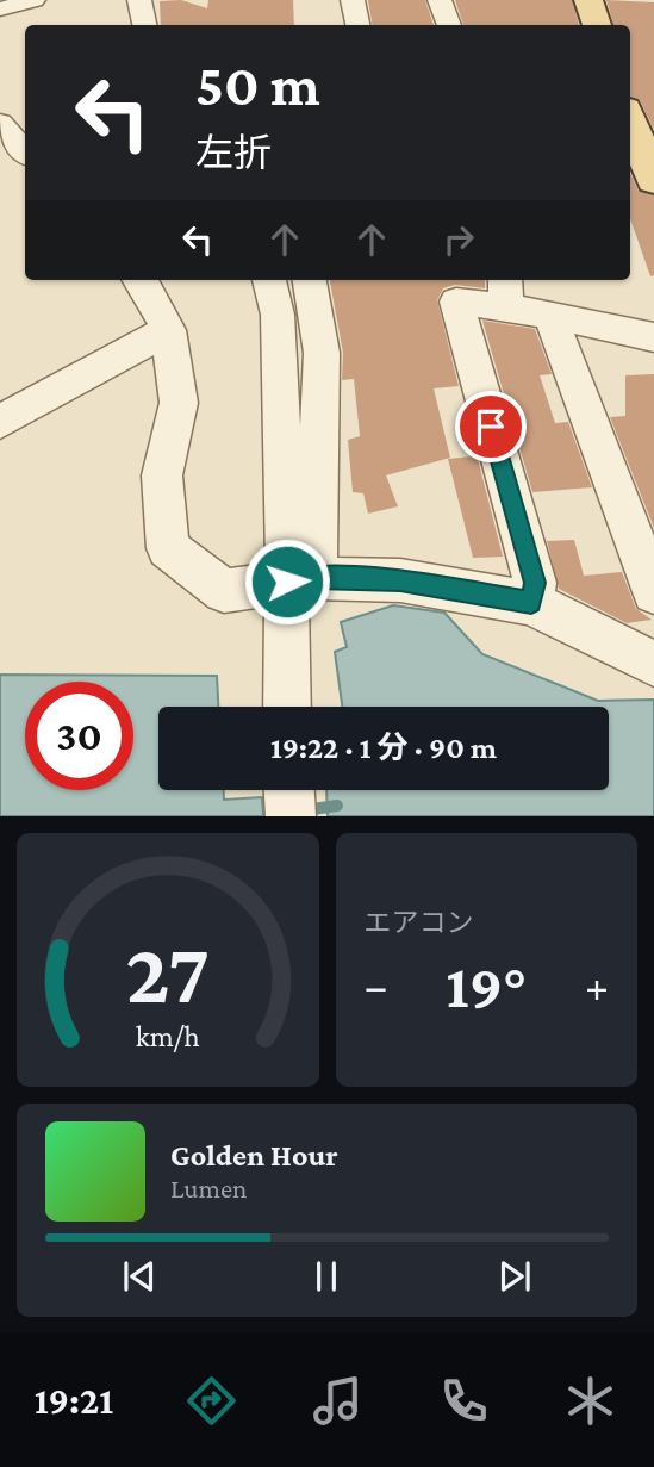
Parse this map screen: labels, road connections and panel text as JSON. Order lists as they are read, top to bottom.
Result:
{
  "page": {
    "turn": ["50 m", "左折"],
    "limit": "30",
    "trip": "19:22 · 1 分 · 90 m",
    "tile": "エアコン",
    "heat": ["−", "19°", "+"],
    "song": ["Golden Hour", "Lumen"],
    "tabs": "19:21",
    "gauge": ["27", "km/h"]
  }
}
